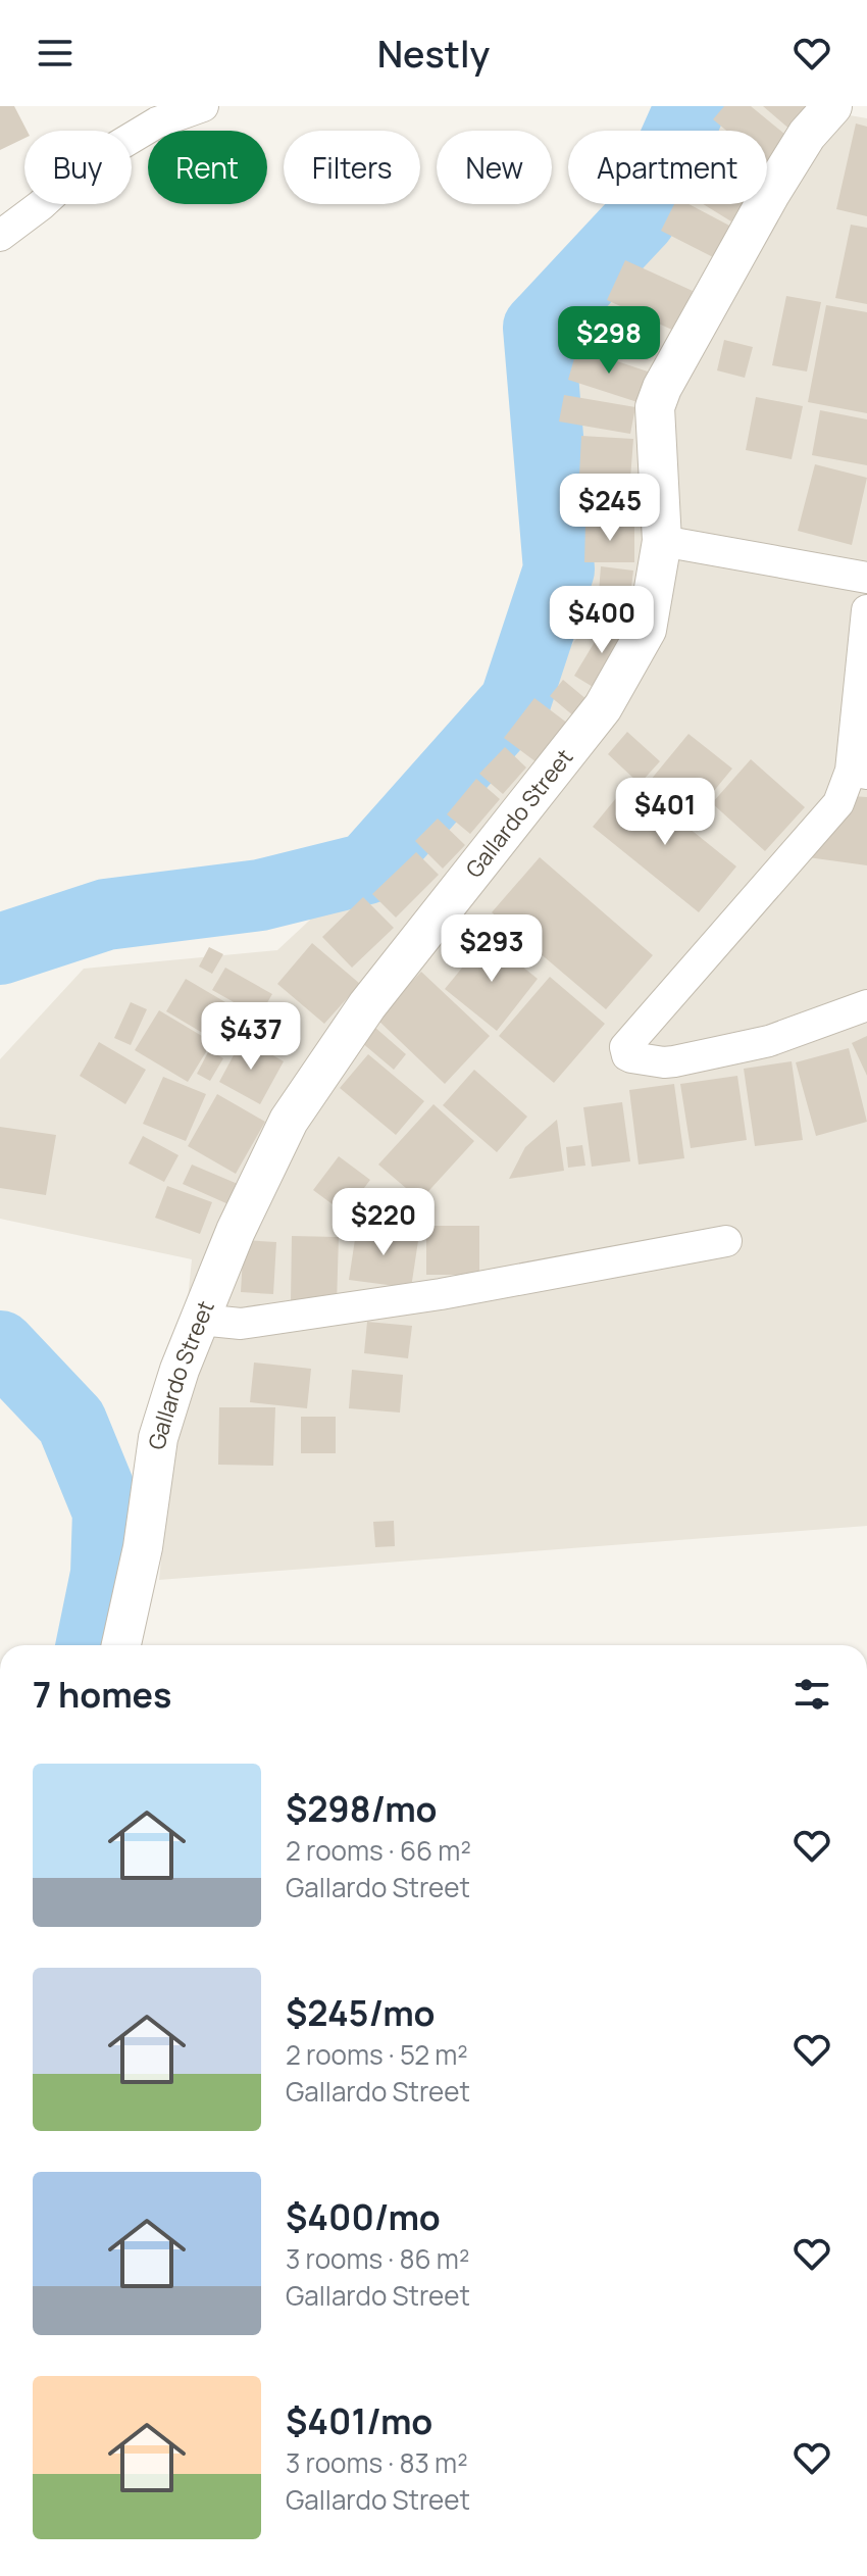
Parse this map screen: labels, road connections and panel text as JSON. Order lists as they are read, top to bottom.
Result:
{
  "streets": {
    "street": ["Gallardo Street"]
  },
  "page": {
    "header": "Nestly",
    "chip": [
      "Buy",
      "Rent",
      "Filters",
      "New",
      "Apartment"
    ],
    "price": [
      "$298",
      "$245",
      "$400",
      "$401",
      "$293",
      "$437",
      "$220"
    ],
    "heading": "7 homes",
    "list": [
      {
        "name": "$298/mo",
        "note": "2 rooms · 66 m² · Gallardo Street"
      },
      {
        "name": "$245/mo",
        "note": "2 rooms · 52 m² · Gallardo Street"
      },
      {
        "name": "$400/mo",
        "note": "3 rooms · 86 m² · Gallardo Street"
      },
      {
        "name": "$401/mo",
        "note": "3 rooms · 83 m² · Gallardo Street"
      }
    ]
  }
}
